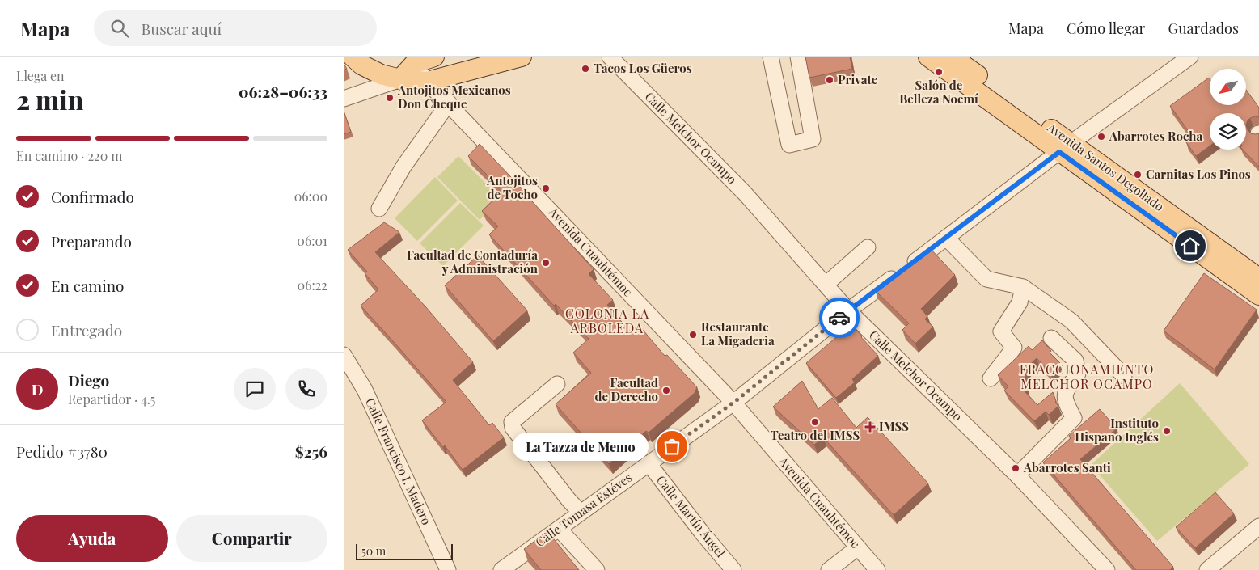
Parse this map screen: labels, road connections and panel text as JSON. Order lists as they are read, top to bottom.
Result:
{
  "streets": {
    "main road": ["Avenida Santos Degollado"],
    "street": [
      "Calle Melchor Ocampo",
      "Avenida Cuauhtémoc",
      "Calle Francisco I. Madero",
      "Calle Tomasa Estéves",
      "Calle Martín Ángel"
    ]
  },
  "crossings": [
    ["Calle Melchor Ocampo", "Calle Tomasa Estéves"],
    ["Avenida Santos Degollado", "Calle Tomasa Estéves"],
    ["Avenida Cuauhtémoc", "Calle Tomasa Estéves"],
    ["Calle Tomasa Estéves", "Calle Martín Ángel"]
  ],
  "districts": ["COLONIA LA ARBOLEDA", "FRACCIONAMIENTO MELCHOR OCAMPO"],
  "places": {
    "other": [
      "Tacos Los Güeros",
      "Salón de Belleza Noemí",
      "Private",
      "Antojitos Mexicanos Don Cheque",
      "Abarrotes Rocha",
      "Carnitas Los Pinos",
      "Antojitos de Tocho",
      "Facultad de Contaduría y Administración",
      "Restaurante La Migaderia",
      "Facultad de Derecho",
      "Teatro del IMSS",
      "Instituto Hispano Inglés",
      "La Tazza de Memo",
      "Abarrotes Santi"
    ],
    "health": ["IMSS"]
  },
  "scale_bar": "50 m",
  "north": "bottom left",
  "page": {
    "header": "Mapa",
    "search": "Buscar aquí",
    "nav": ["Mapa", "Cómo llegar", "Guardados"],
    "heading": ["2 min", "Llega en", "06:28–06:33"],
    "panel": [
      "Diego",
      "Repartidor · 4.5",
      "Pedido #3780",
      "$256"
    ],
    "bar": "En camino · 220 m",
    "list": [
      ["Confirmado", "06:00"],
      ["Preparando", "06:01"],
      ["En camino", "06:22"],
      "Entregado"
    ],
    "round": "D",
    "bubble": "La Tazza de Memo",
    "buttons": ["Ayuda", "Compartir"],
    "scale": "50 m"
  }
}
